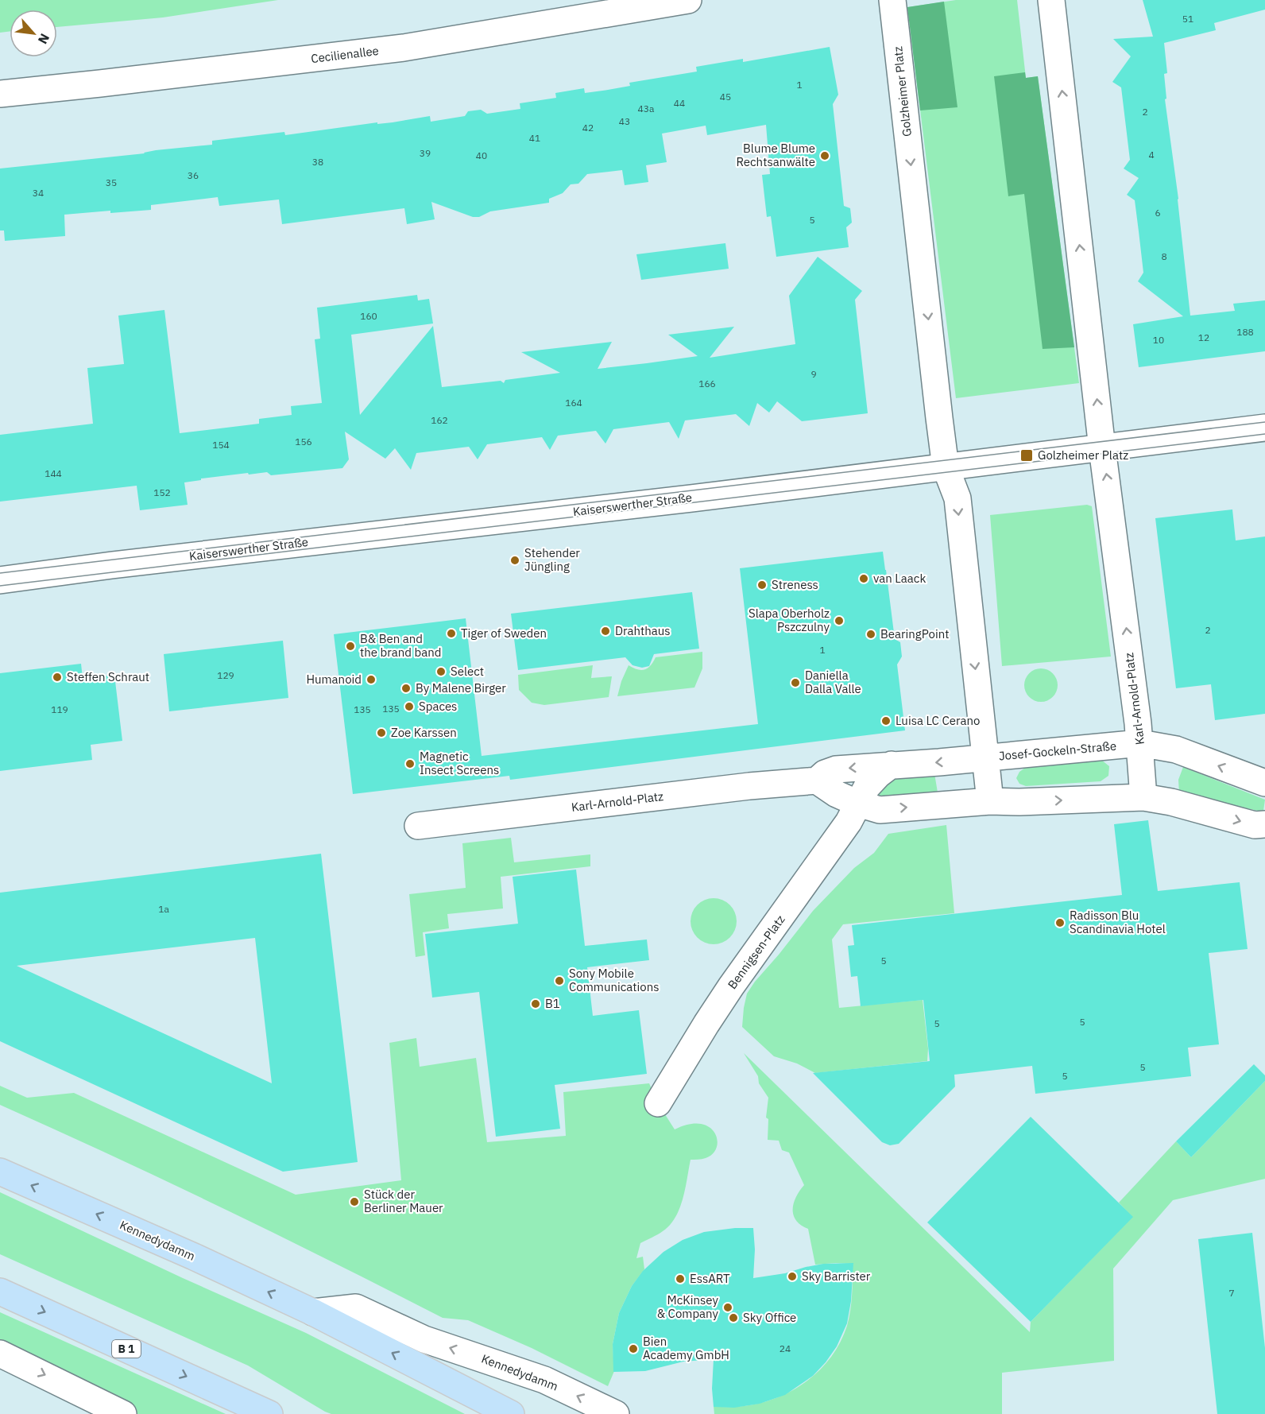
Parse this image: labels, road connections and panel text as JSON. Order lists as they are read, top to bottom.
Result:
{
  "streets": {
    "highway": ["Kennedydamm", "B 1"],
    "street": [
      "Cecilienallee",
      "Golzheimer Platz",
      "Kaiserswerther Straße",
      "Karl-Arnold-Platz",
      "Josef-Gockeln-Straße",
      "Bennigsen-Platz"
    ]
  },
  "crossings": [
    ["Golzheimer Platz", "Kaiserswerther Straße"],
    ["Kaiserswerther Straße", "Karl-Arnold-Platz"],
    ["Karl-Arnold-Platz", "Josef-Gockeln-Straße"]
  ],
  "places": {
    "other": [
      "Blume Blume Rechtsanwälte",
      "Stehender Jüngling",
      "van Laack",
      "Streness",
      "Slapa Oberholz Pszczulny",
      "Drahthaus",
      "Tiger of Sweden",
      "BearingPoint",
      "B& Ben and the brand band",
      "Select",
      "Steffen Schraut",
      "Humanoid",
      "Daniella Dalla Valle",
      "By Malene Birger",
      "Spaces",
      "Luisa LC Cerano",
      "Zoe Karssen",
      "Magnetic Insect Screens",
      "Radisson Blu Scandinavia Hotel",
      "Sony Mobile Communications",
      "B1",
      "Stück der Berliner Mauer",
      "Sky Barrister",
      "EssART",
      "McKinsey & Company",
      "Sky Office",
      "Bien Academy GmbH"
    ],
    "transit": ["Golzheimer Platz"]
  },
  "house_numbers": [
    "51",
    "1",
    "45",
    "44",
    "43a",
    "2",
    "43",
    "42",
    "41",
    "39",
    "4",
    "40",
    "38",
    "36",
    "35",
    "34",
    "6",
    "5",
    "8",
    "160",
    "188",
    "12",
    "10",
    "9",
    "166",
    "164",
    "162",
    "156",
    "154",
    "144",
    "152",
    "2",
    "1",
    "129",
    "135",
    "119",
    "135",
    "1a",
    "5",
    "5",
    "5",
    "5",
    "5",
    "7",
    "24"
  ],
  "north": "bottom right"
}
